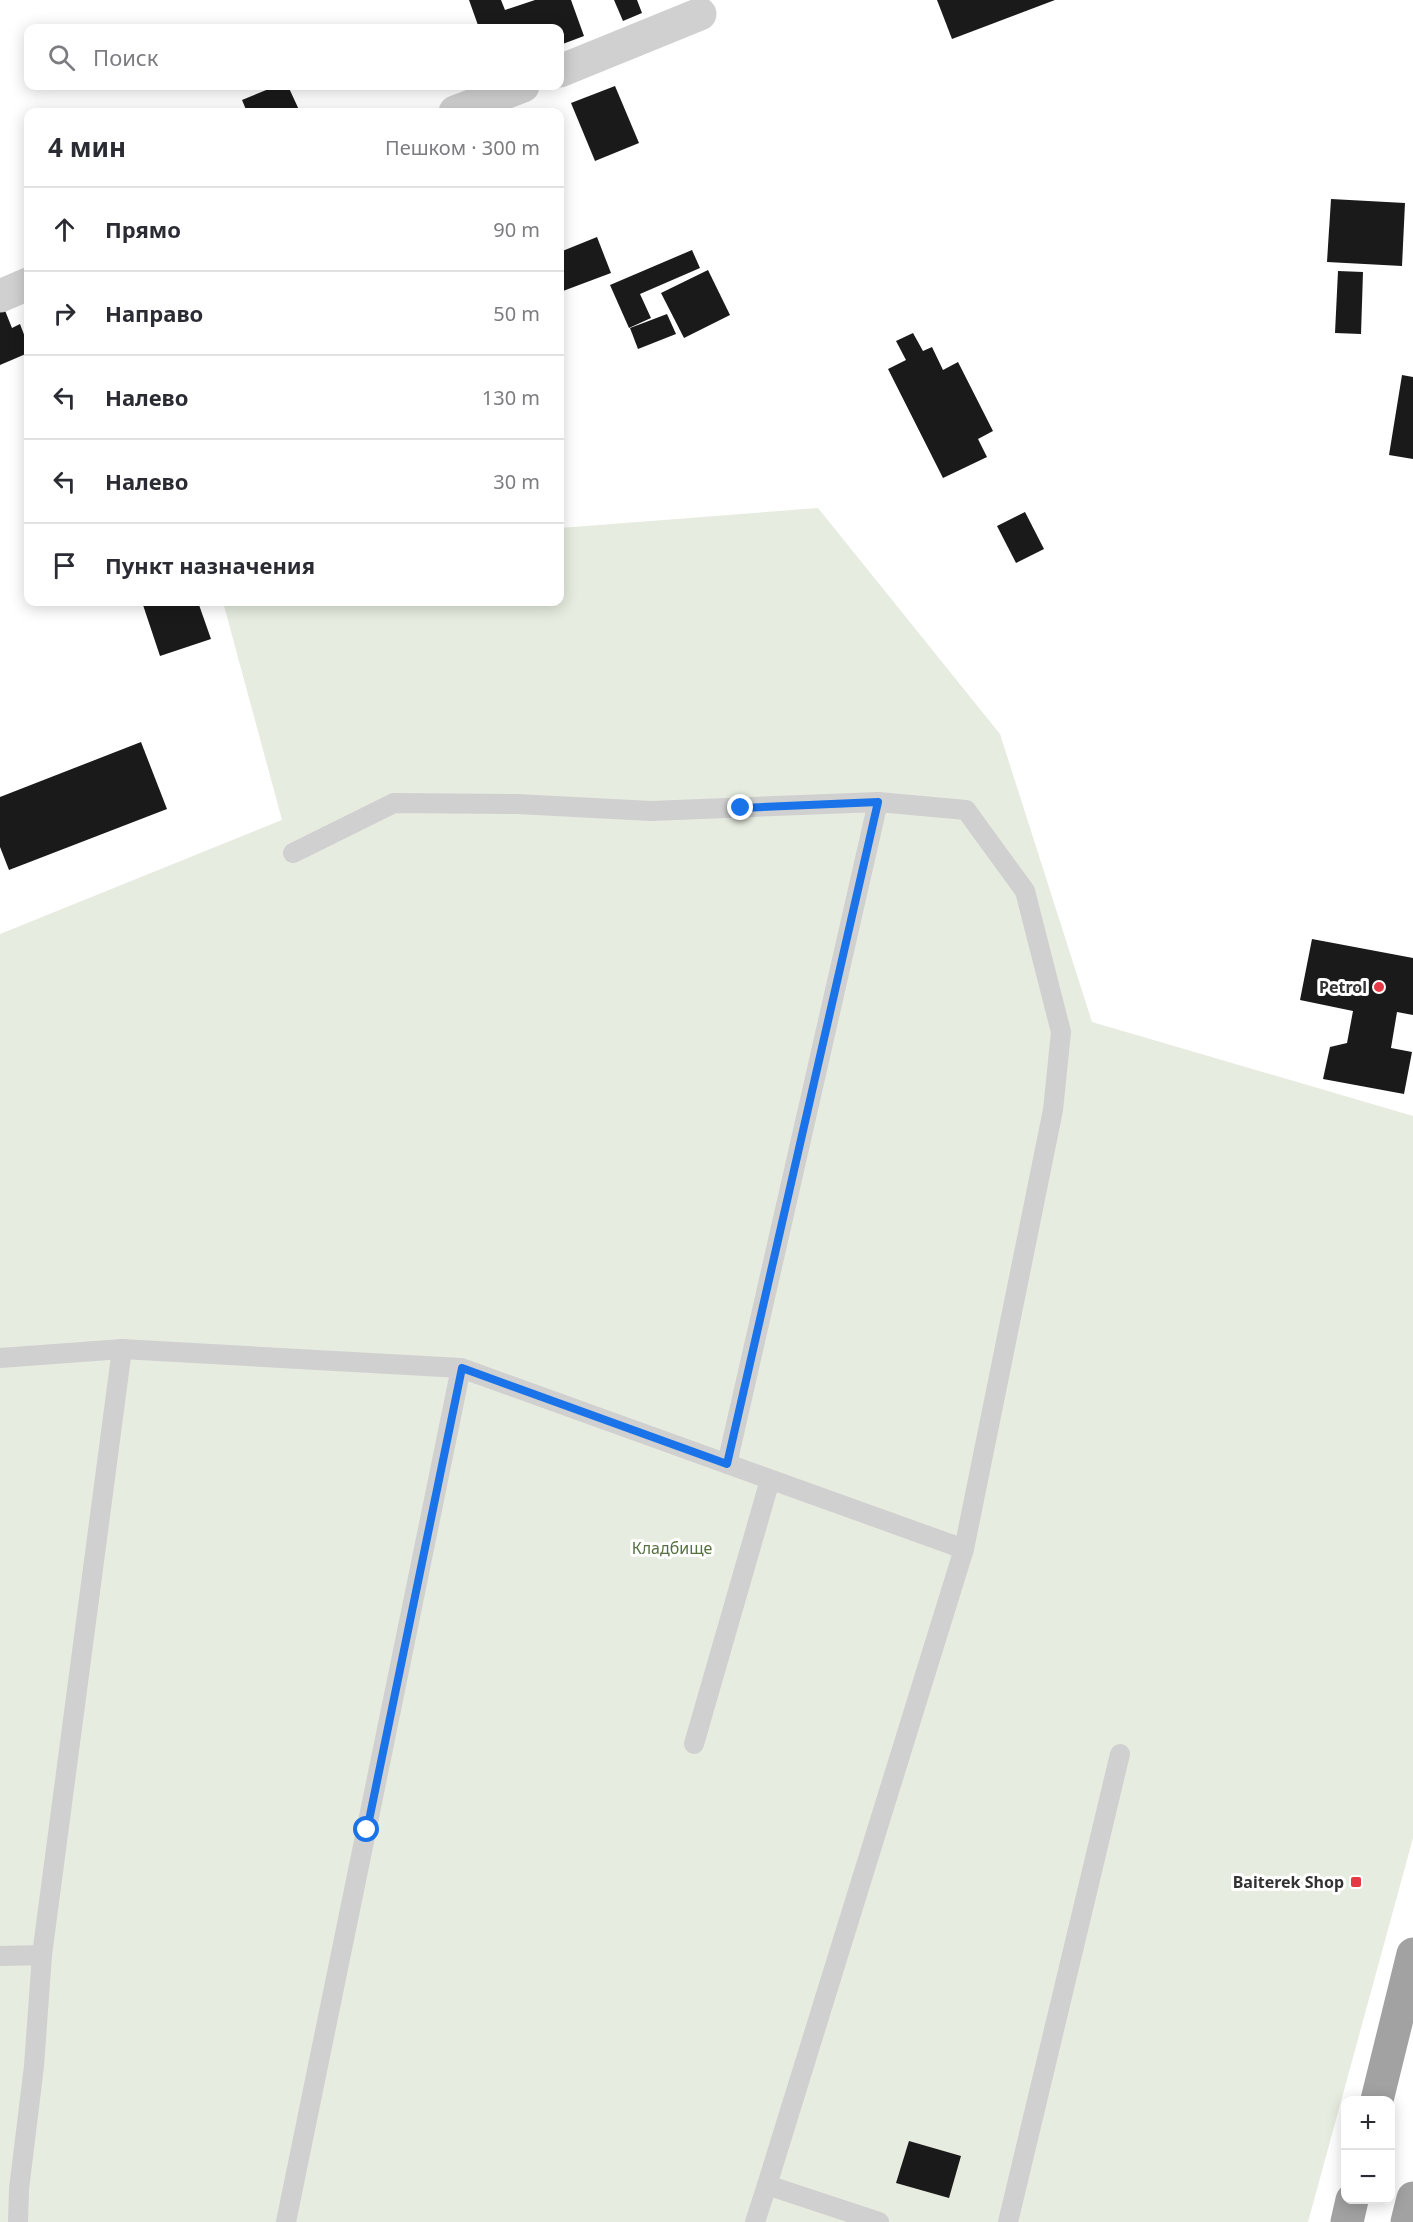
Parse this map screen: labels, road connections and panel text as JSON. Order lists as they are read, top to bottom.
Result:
{
  "parks": ["Кладбище"],
  "places": {
    "other": ["Petrol"],
    "transit": ["Baiterek Shop"]
  },
  "page": {
    "search": "Поиск",
    "heading": ["4 мин", "Пешком · 300 m"],
    "list": [
      ["Прямо", "90 m"],
      ["Направо", "50 m"],
      ["Налево", "130 m"],
      ["Налево", "30 m"],
      "Пункт назначения"
    ],
    "map_buttons": ["+", "−"]
  }
}
